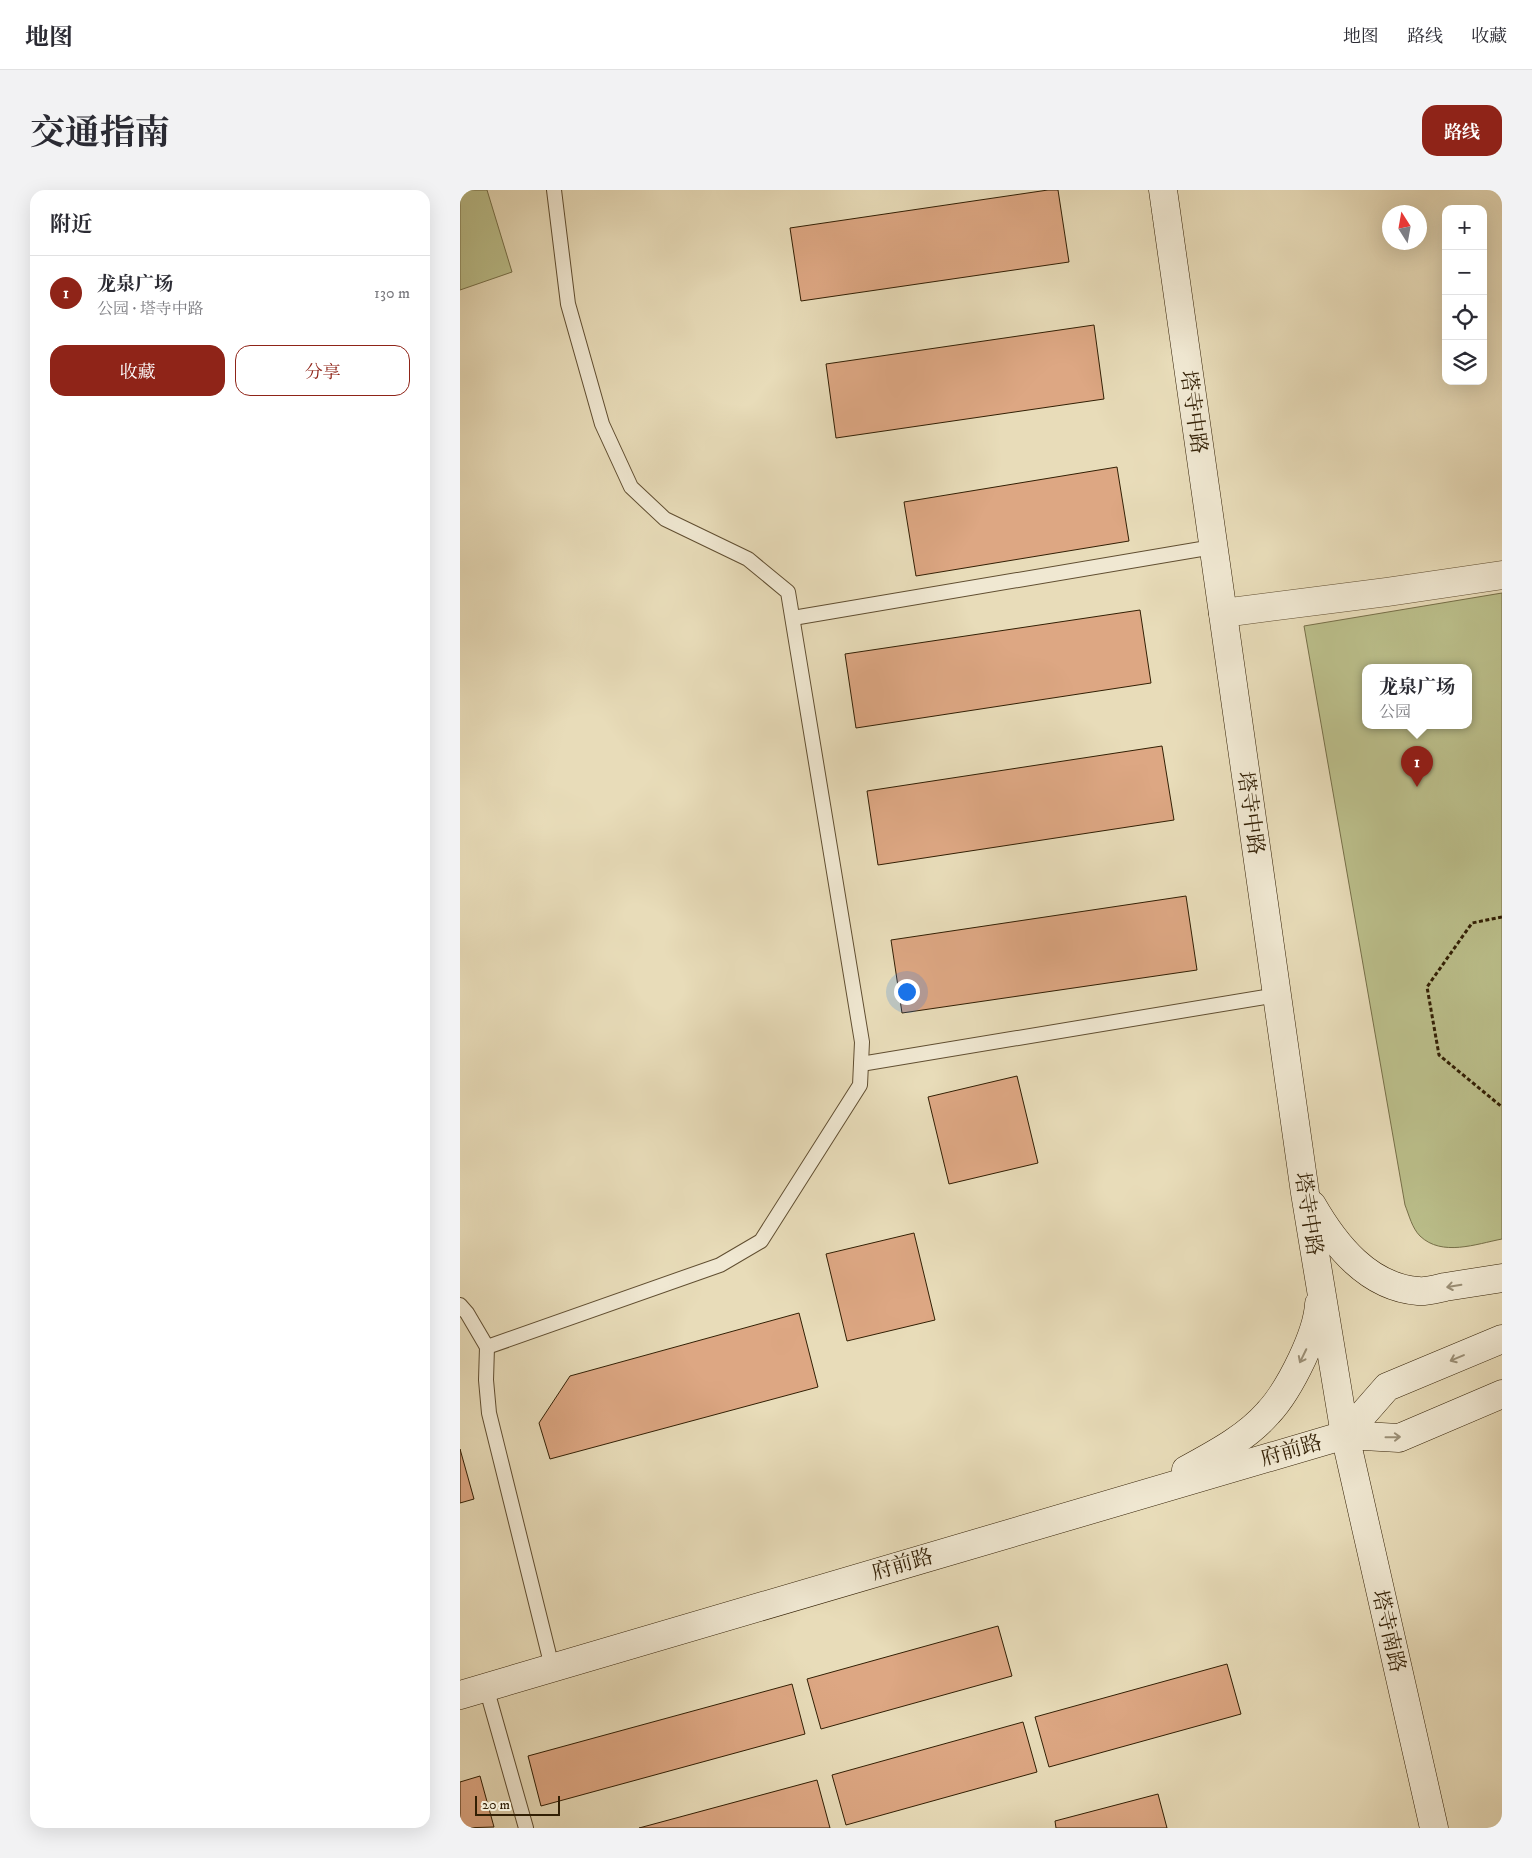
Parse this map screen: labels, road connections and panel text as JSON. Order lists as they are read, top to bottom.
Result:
{
  "streets": {
    "main road": ["塔寺中路", "府前路", "塔寺南路"]
  },
  "crossings": [
    ["塔寺中路", "府前路"],
    ["塔寺中路", "塔寺南路"],
    ["府前路", "塔寺南路"]
  ],
  "scale_bar": "20 m",
  "north": "top",
  "page": {
    "header": "地图",
    "nav": ["地图", "路线", "收藏"],
    "title": "交通指南",
    "buttons": [
      "路线",
      ["收藏", "分享"]
    ],
    "heading": "附近",
    "map_buttons": ["+", "−"],
    "list": [
      {
        "mark": "1",
        "name": "龙泉广场",
        "note": "公园 · 塔寺中路",
        "value": "130 m"
      }
    ],
    "popup": ["龙泉广场", "公园"],
    "pins": "1",
    "scale": "20 m"
  }
}
